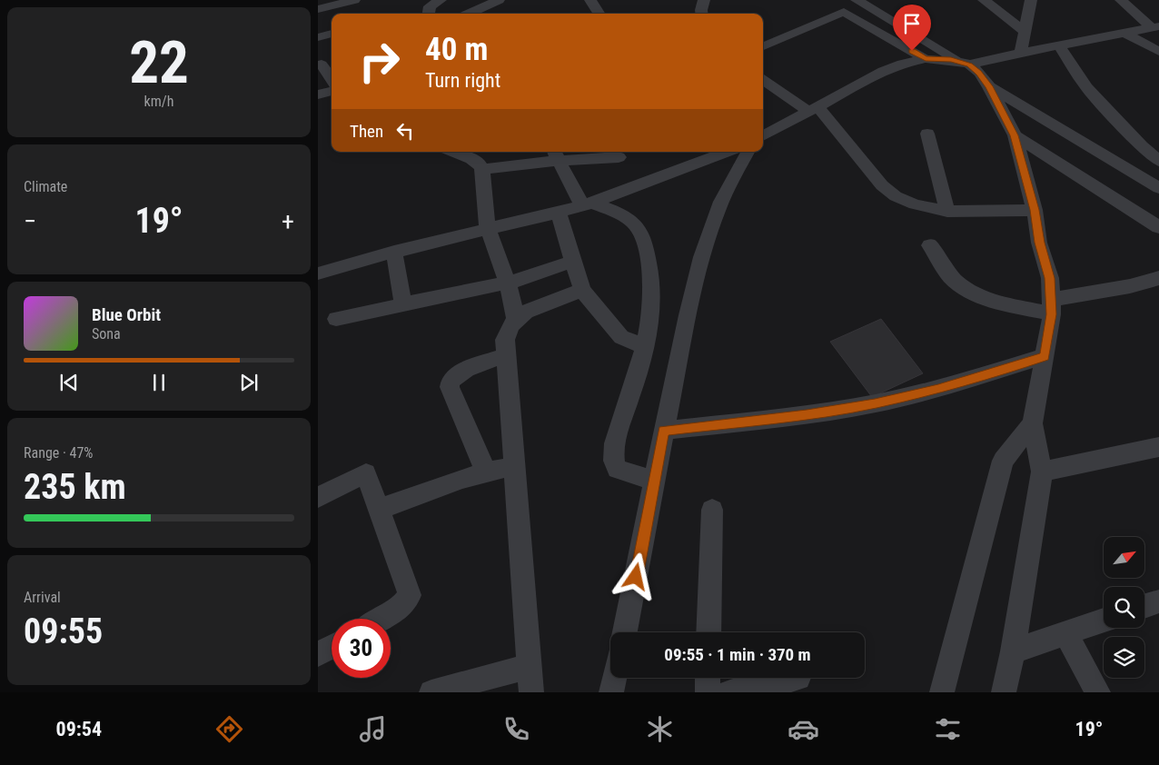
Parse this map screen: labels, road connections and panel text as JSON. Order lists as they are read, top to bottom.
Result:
{
  "north": "top right",
  "page": {
    "tile": [
      ["22", "km/h"],
      "Climate",
      ["Range · 47%", "235 km"],
      ["Arrival", "09:55"]
    ],
    "turn": ["40 m", "Turn right"],
    "then": "Then",
    "heat": ["−", "19°", "+"],
    "song": ["Blue Orbit", "Sona"],
    "limit": "30",
    "trip": "09:55 · 1 min · 370 m",
    "tabs": ["09:54", "19°"]
  }
}
